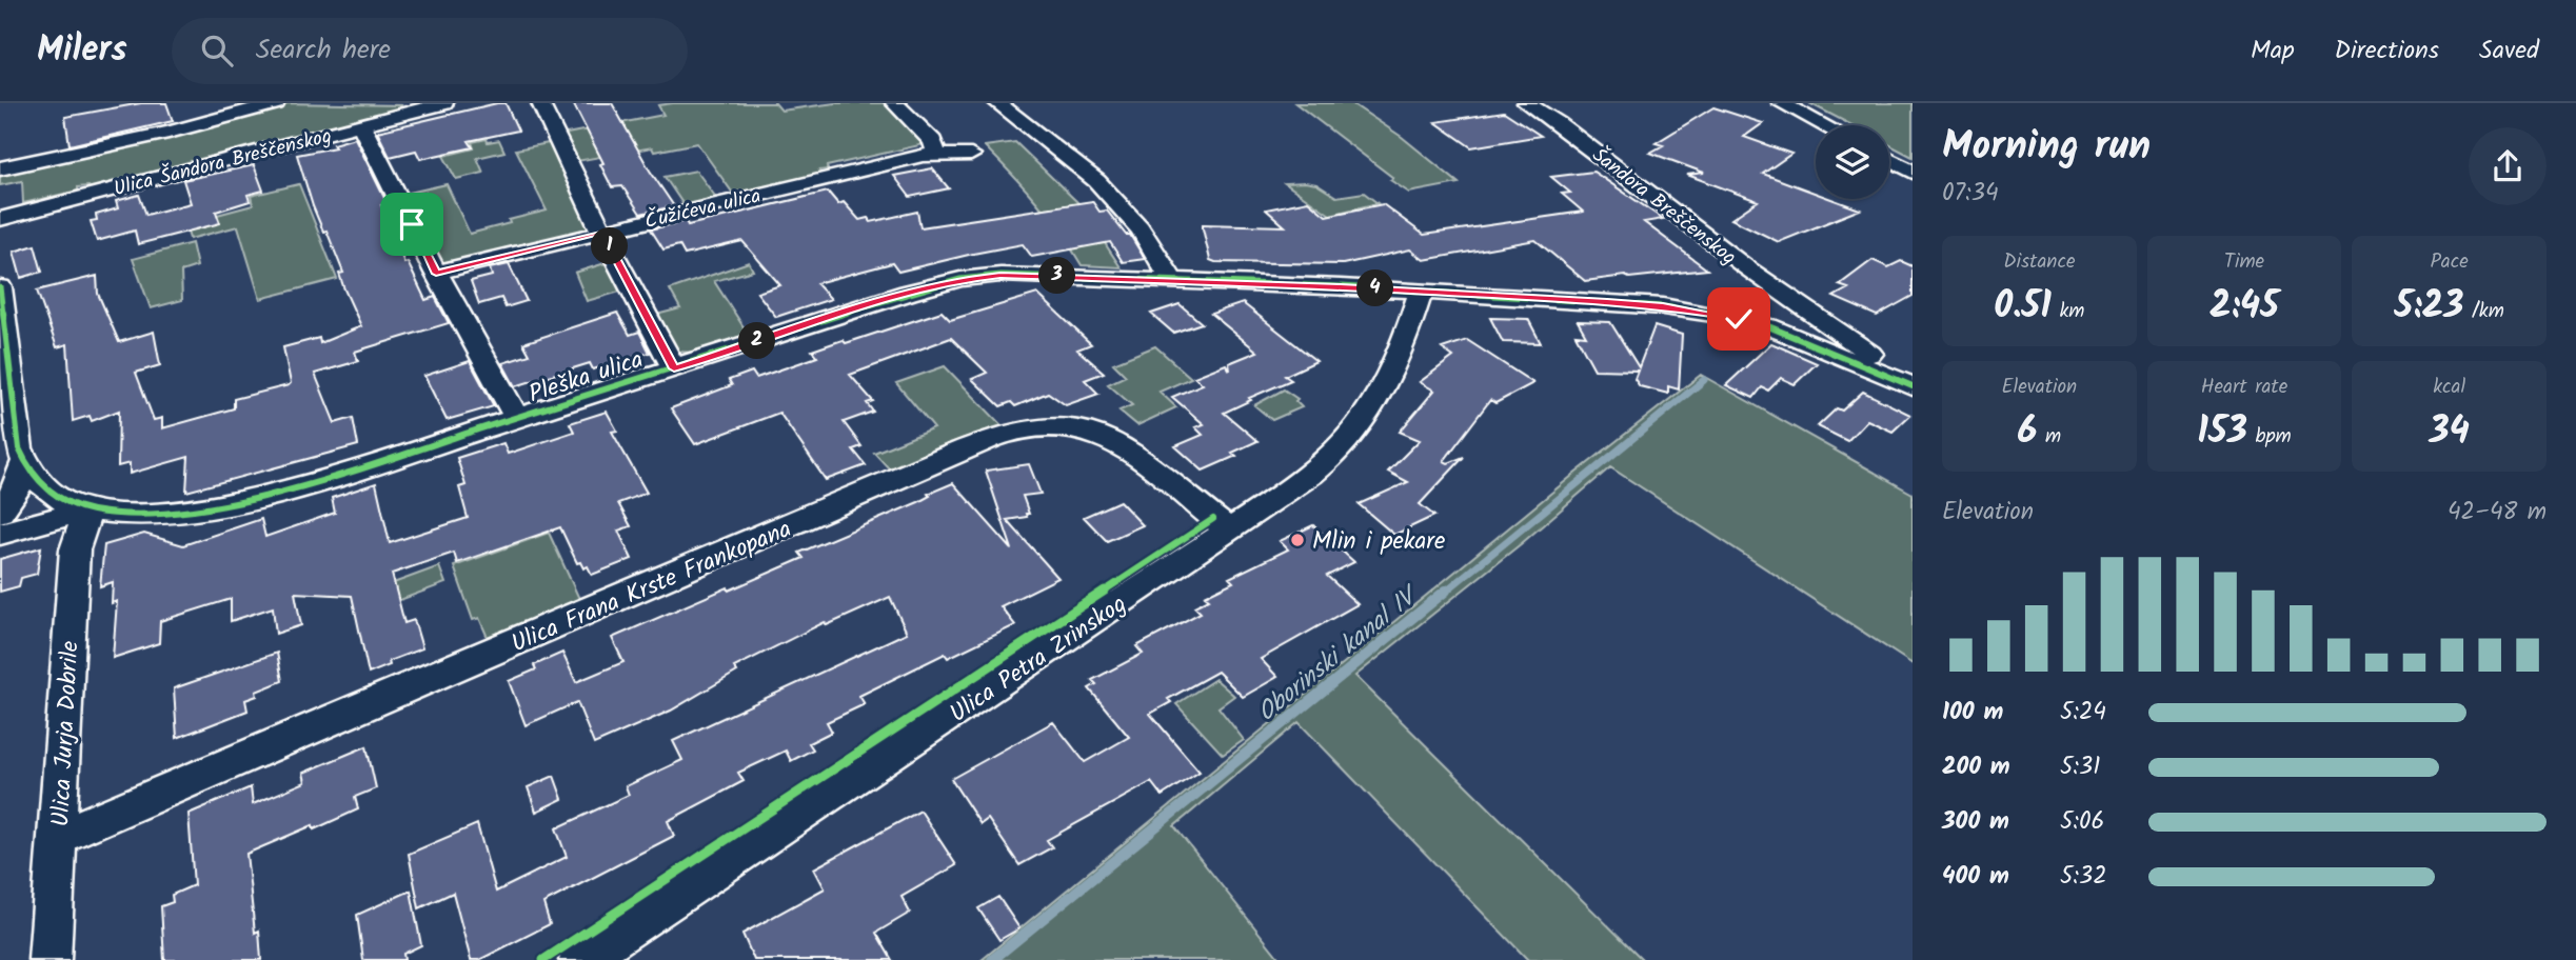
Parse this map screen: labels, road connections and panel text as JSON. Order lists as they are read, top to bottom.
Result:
{
  "streets": {
    "street": [
      "Ulica Šandora Breščenskog",
      "Šandora Breščenskog",
      "Čužićeva ulica",
      "Pleška ulica",
      "Ulica Frana Krste Frankopana",
      "Ulica Petra Zrinskog",
      "Ulica Jurja Dobrile"
    ]
  },
  "crossings": [
    ["Šandora Breščenskog", "Pleška ulica"],
    ["Pleška ulica", "Ulica Petra Zrinskog"],
    ["Pleška ulica", "Ulica Jurja Dobrile"],
    ["Ulica Frana Krste Frankopana", "Ulica Petra Zrinskog"],
    ["Ulica Frana Krste Frankopana", "Ulica Jurja Dobrile"]
  ],
  "water": ["Oborinski kanal IV"],
  "places": ["Mlin i pekare"],
  "page": {
    "header": "Milers",
    "search": "Search here",
    "nav": ["Map", "Directions", "Saved"],
    "heading": ["Morning run", "07:34"],
    "pins": [
      "1",
      "3",
      "4",
      "2"
    ],
    "stats": [
      ["Distance", "0.51 km"],
      ["Time", "2:45"],
      ["Pace", "5:23 /km"],
      ["Elevation", "6 m"],
      ["Heart rate", "153 bpm"],
      ["kcal", "34"]
    ],
    "chart": ["Elevation", "42–48 m"],
    "list": [
      {
        "name": "100 m",
        "note": "5:24"
      },
      {
        "name": "200 m",
        "note": "5:31"
      },
      {
        "name": "300 m",
        "note": "5:06"
      },
      {
        "name": "400 m",
        "note": "5:32"
      }
    ]
  }
}
